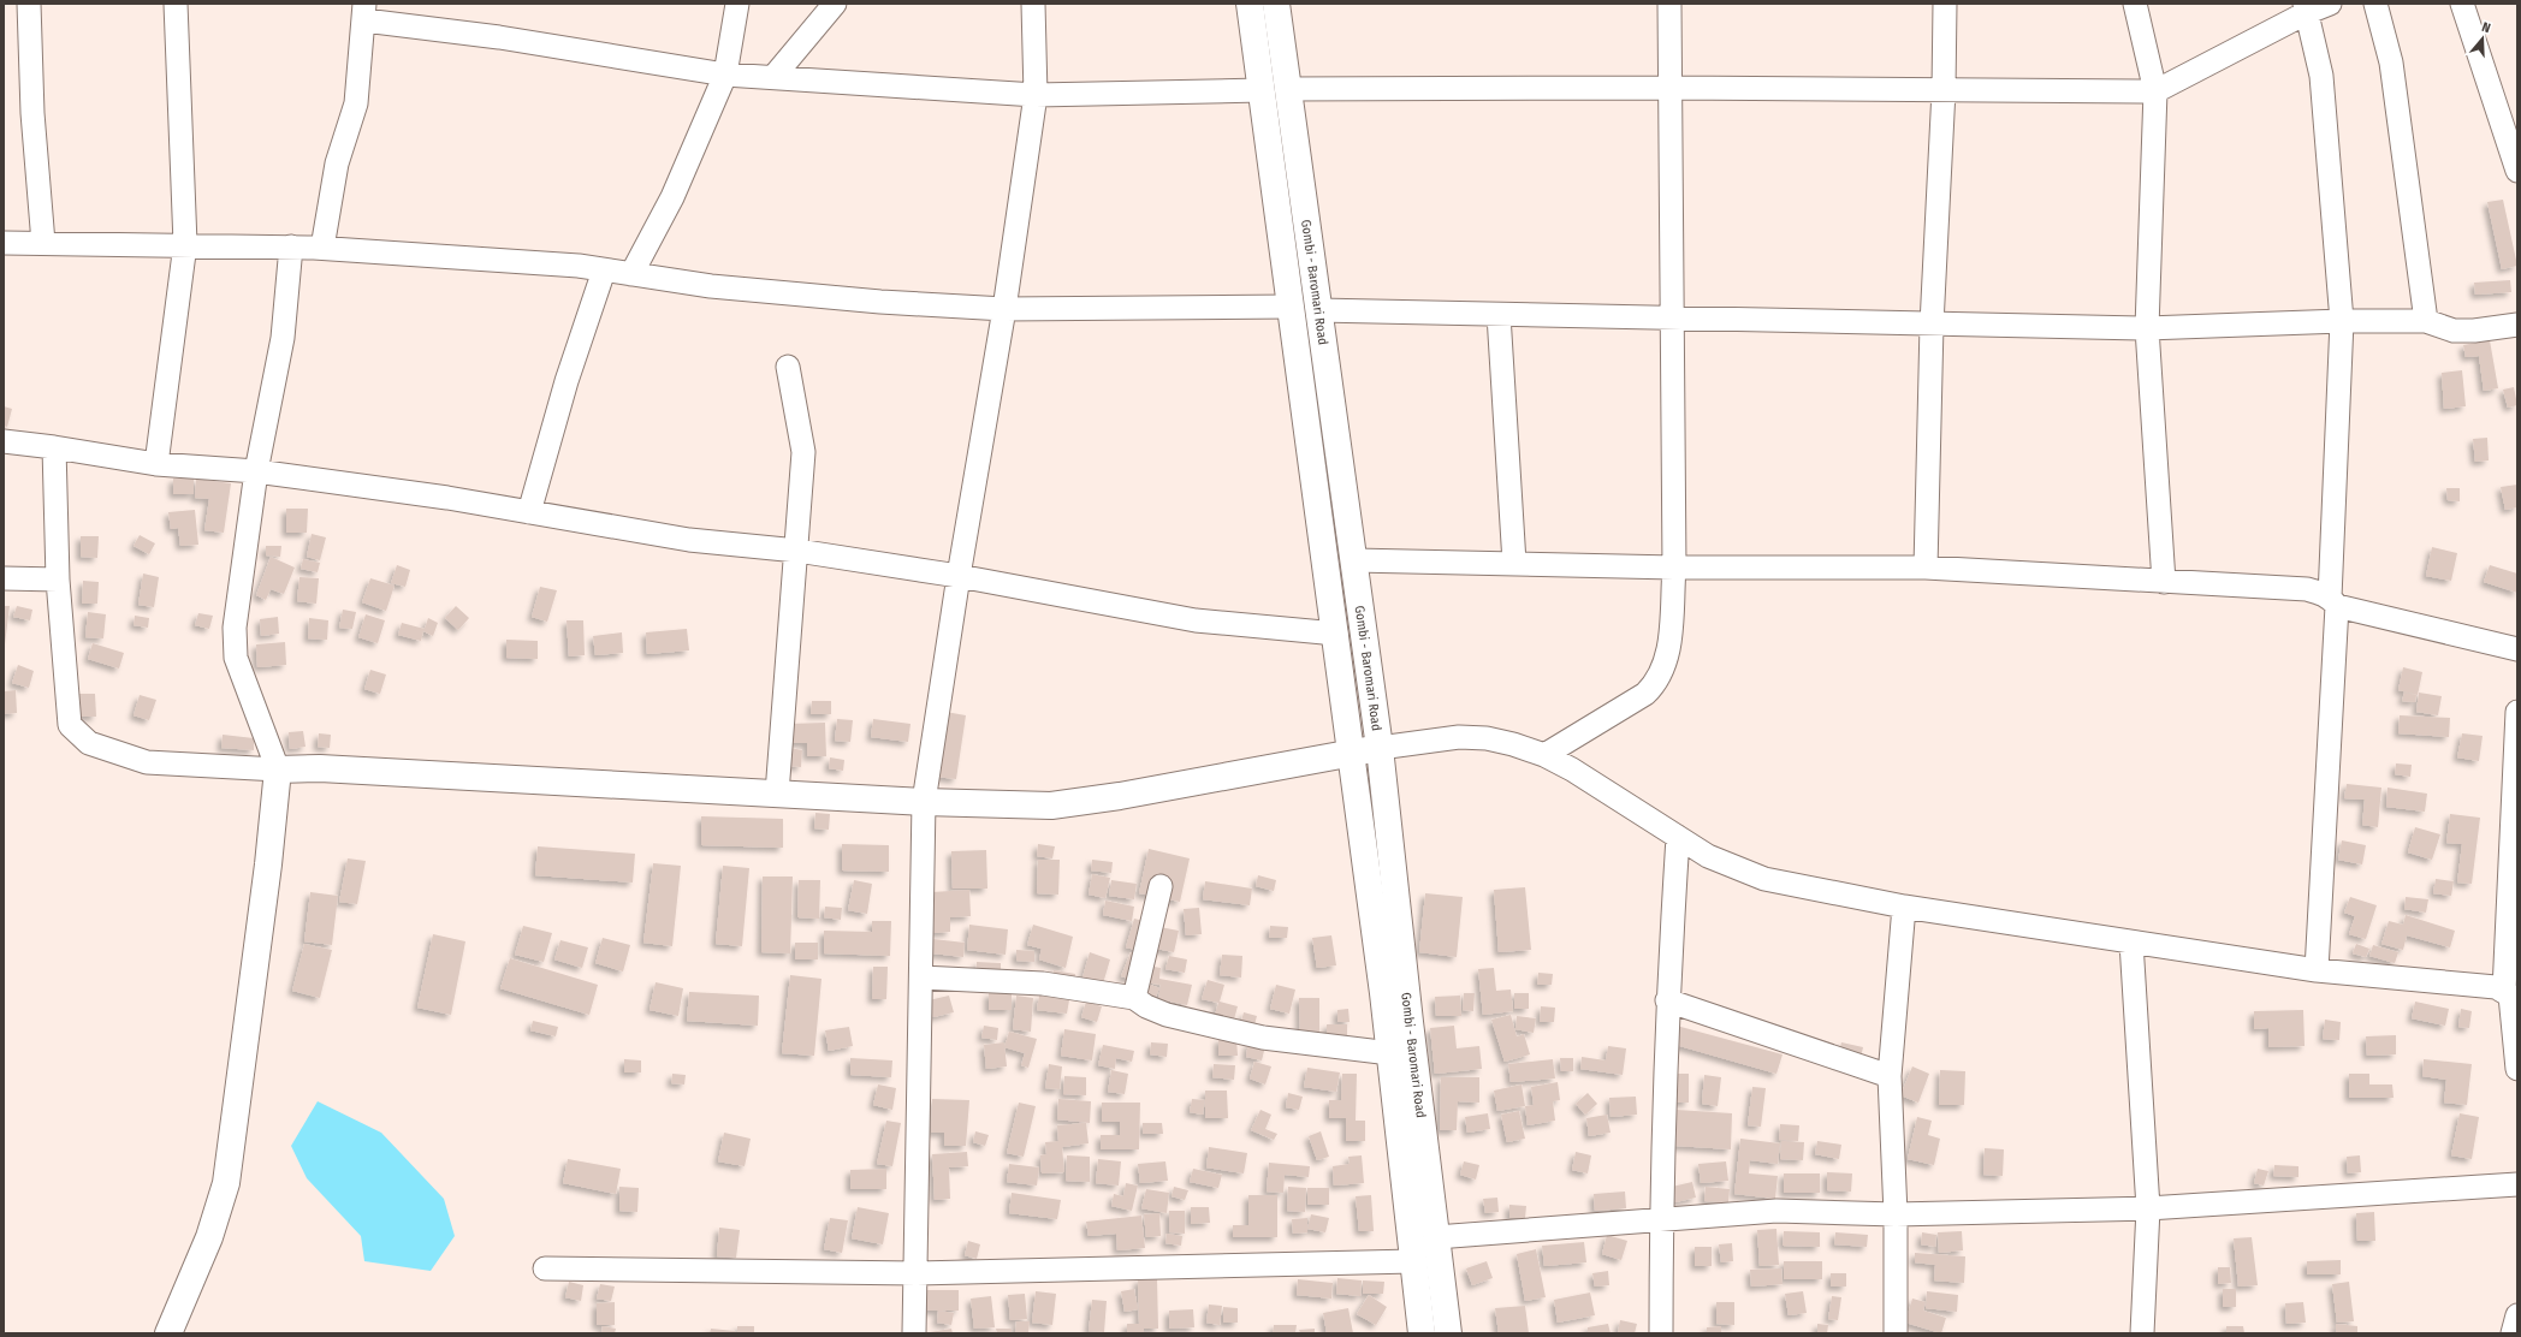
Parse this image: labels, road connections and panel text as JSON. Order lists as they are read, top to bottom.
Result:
{
  "streets": {
    "main road": ["Gombi - Baromari Road"]
  },
  "north": "top"
}
